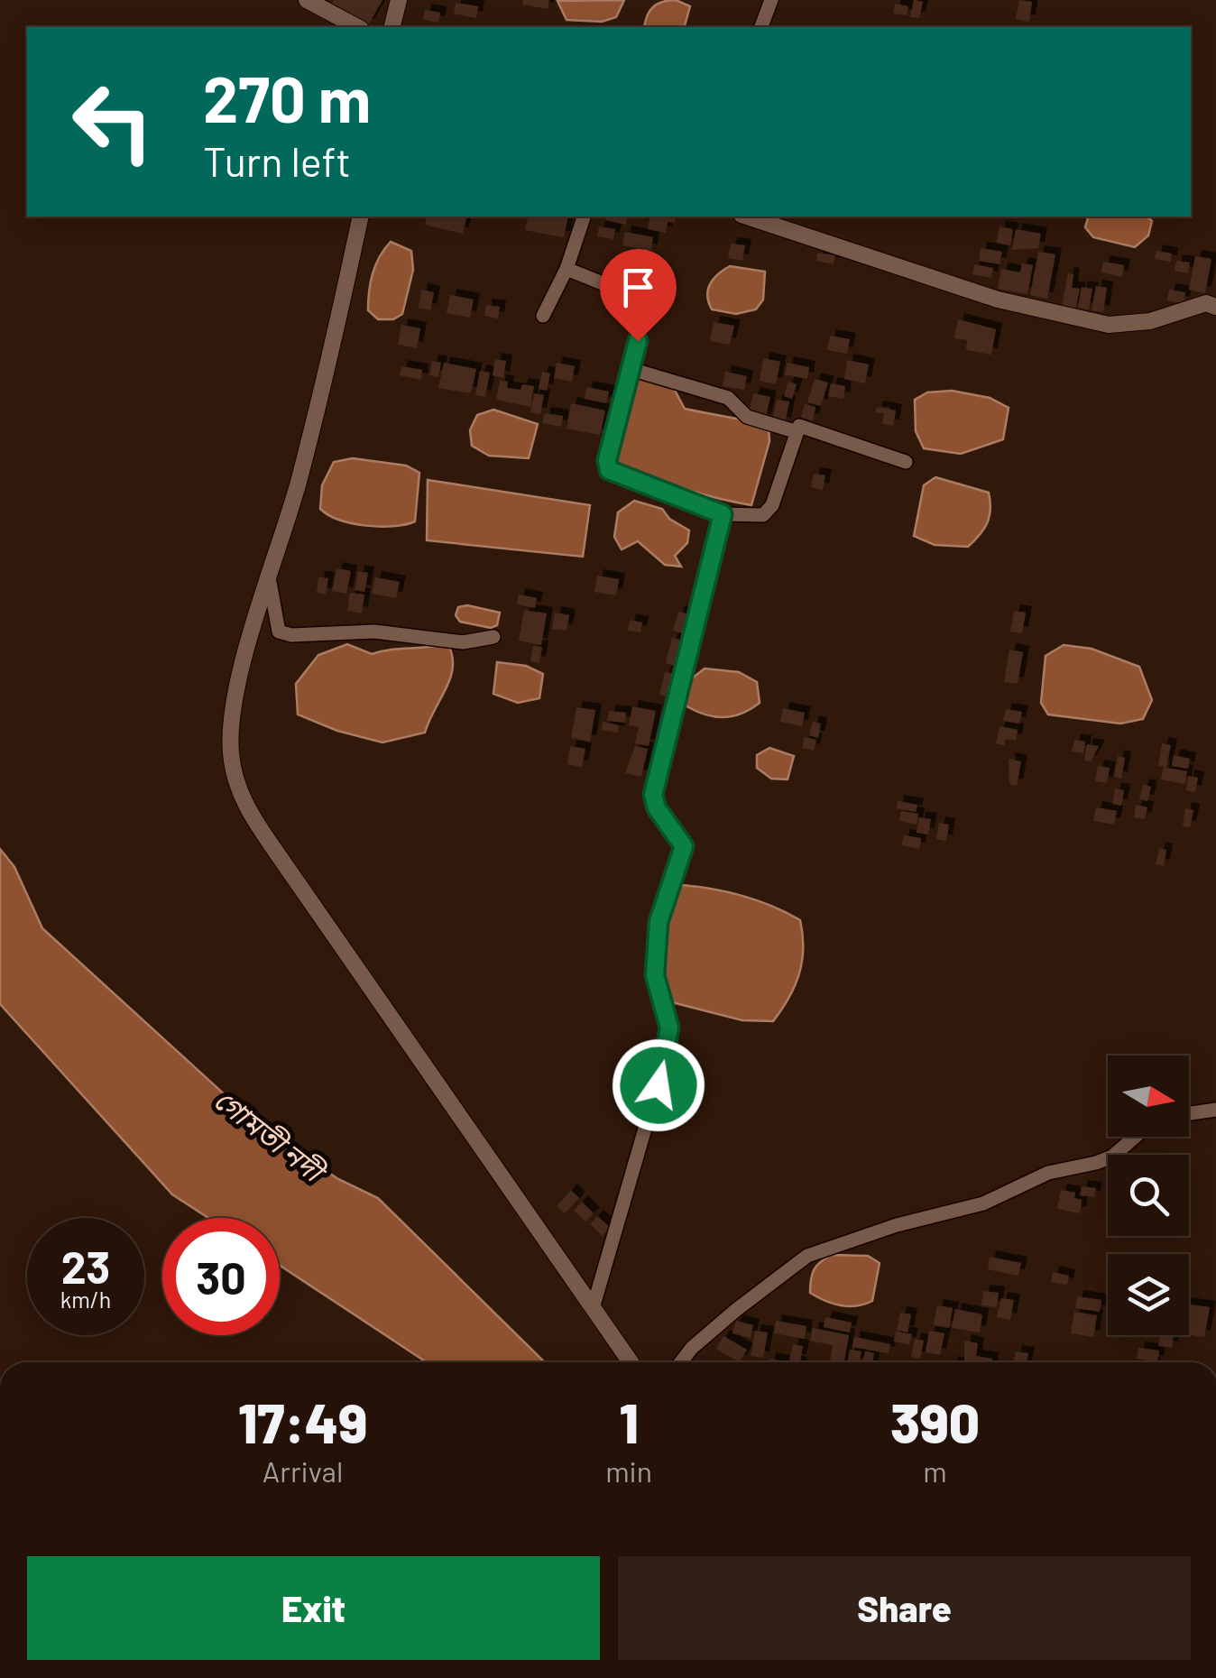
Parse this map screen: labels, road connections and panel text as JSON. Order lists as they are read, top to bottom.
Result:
{
  "water": ["গোমতী নদী"],
  "north": "right",
  "page": {
    "turn": ["270 m", "Turn left"],
    "speed": "23 km/h",
    "limit": "30",
    "eta": [
      "17:49",
      "Arrival",
      "1",
      "min",
      "390",
      "m"
    ],
    "buttons": ["Exit", "Share"]
  }
}
